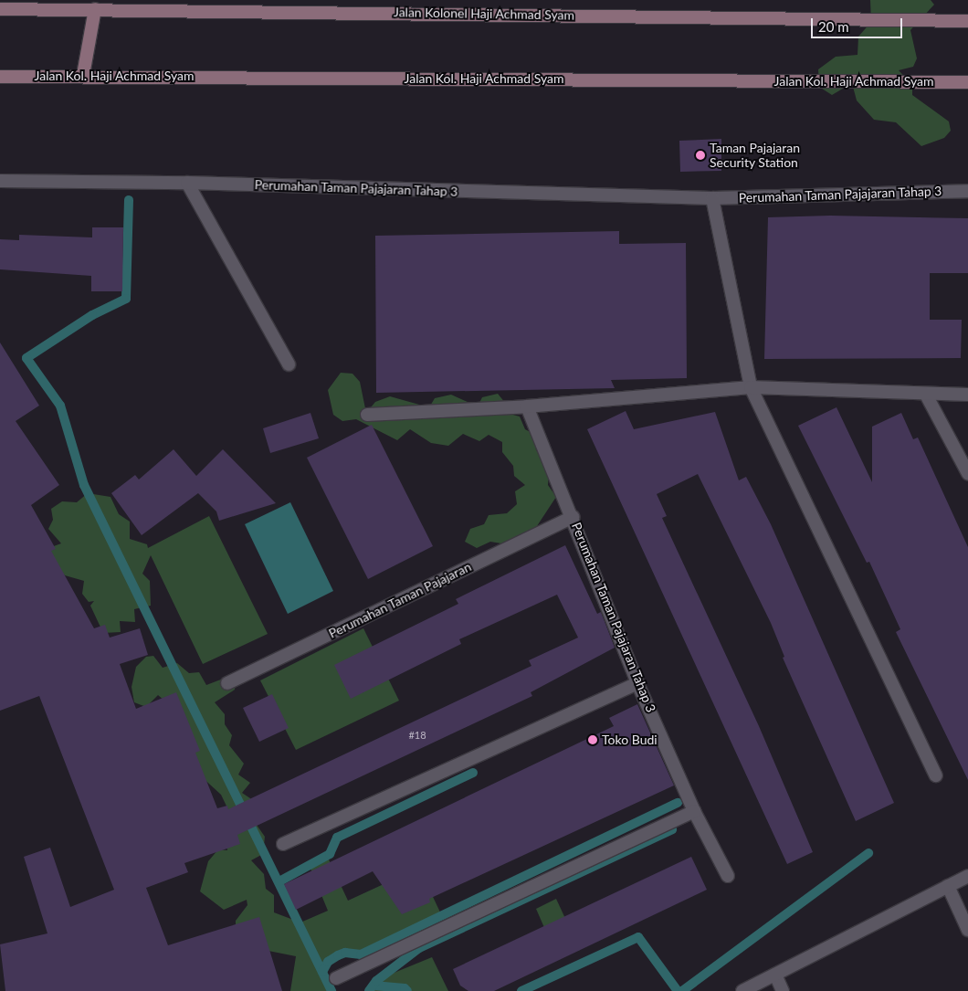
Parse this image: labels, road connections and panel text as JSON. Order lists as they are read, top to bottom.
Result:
{
  "streets": {
    "main road": ["Jalan Kolonel Haji Achmad Syam", "Jalan Kol. Haji Achmad Syam"],
    "street": ["Perumahan Taman Pajajaran Tahap 3", "Perumahan Taman Pajajaran"]
  },
  "crossings": [
    ["Perumahan Taman Pajajaran Tahap 3", "Perumahan Taman Pajajaran"]
  ],
  "places": ["Taman Pajajaran Security Station", "Toko Budi"],
  "house_numbers": ["#18"],
  "scale_bar": "20 m"
}
